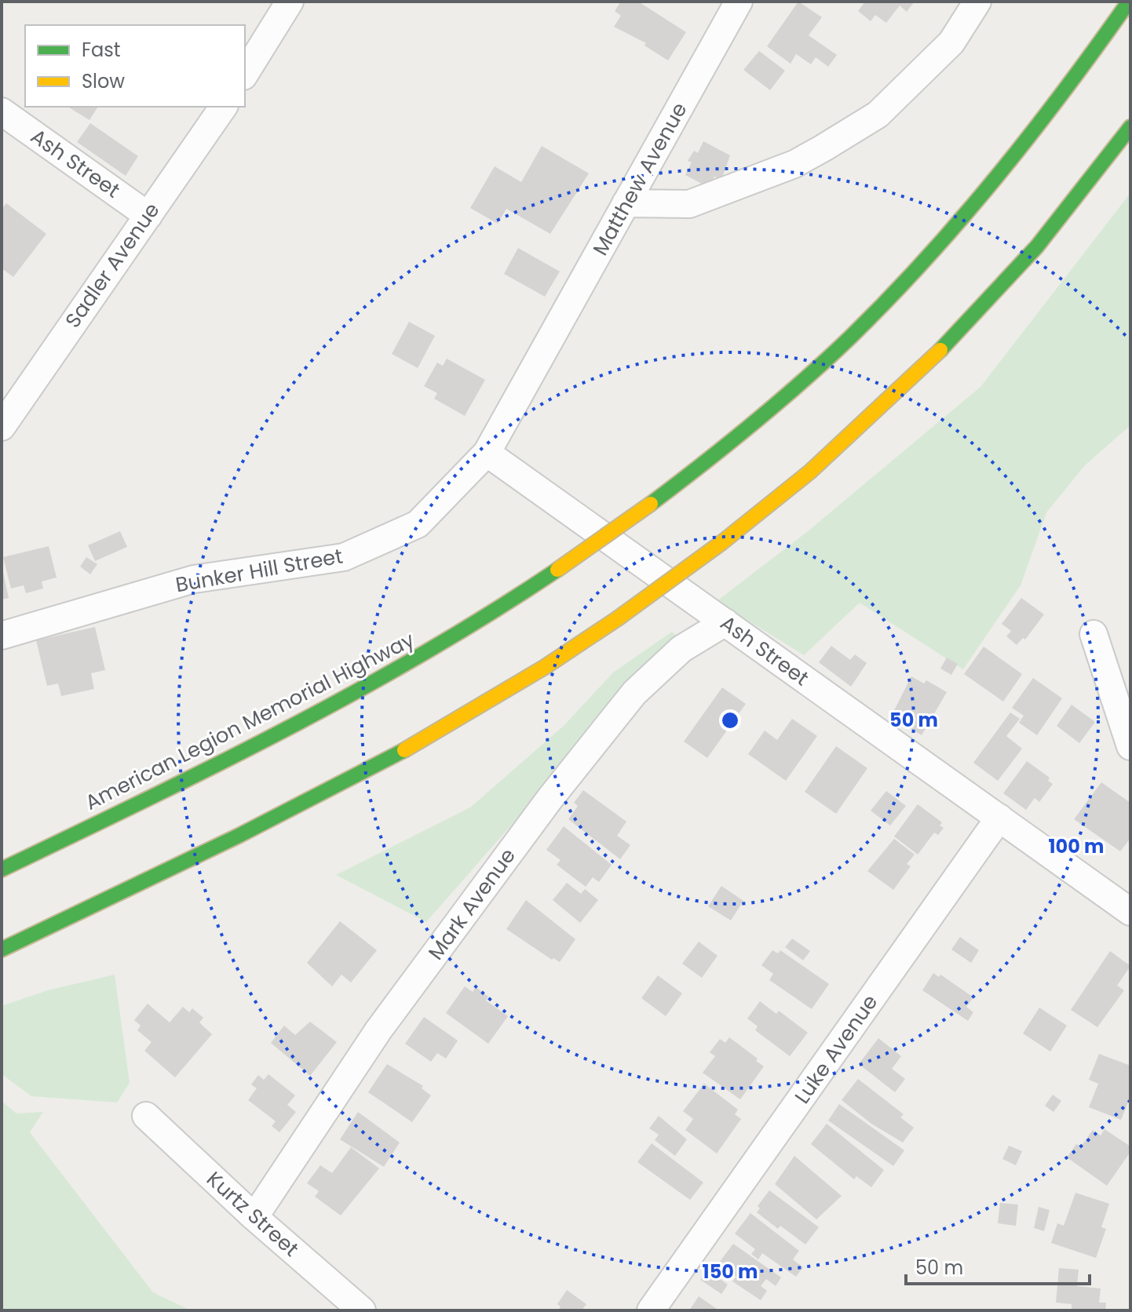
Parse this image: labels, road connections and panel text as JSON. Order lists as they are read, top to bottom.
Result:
{
  "streets": {
    "highway": ["American Legion Memorial Highway"],
    "street": [
      "Ash Street",
      "Matthew Avenue",
      "Sadler Avenue",
      "Bunker Hill Street",
      "Mark Avenue",
      "Luke Avenue",
      "Kurtz Street"
    ]
  },
  "crossings": [
    ["Ash Street", "Matthew Avenue"],
    ["Ash Street", "Sadler Avenue"],
    ["Ash Street", "Bunker Hill Street"],
    ["Ash Street", "Mark Avenue"],
    ["Ash Street", "Luke Avenue"],
    ["Matthew Avenue", "Bunker Hill Street"],
    ["Mark Avenue", "Kurtz Street"]
  ],
  "legend": ["Fast", "Slow"],
  "scale_bar": "50 m",
  "rings": ["50 m", "100 m", "150 m"]
}
